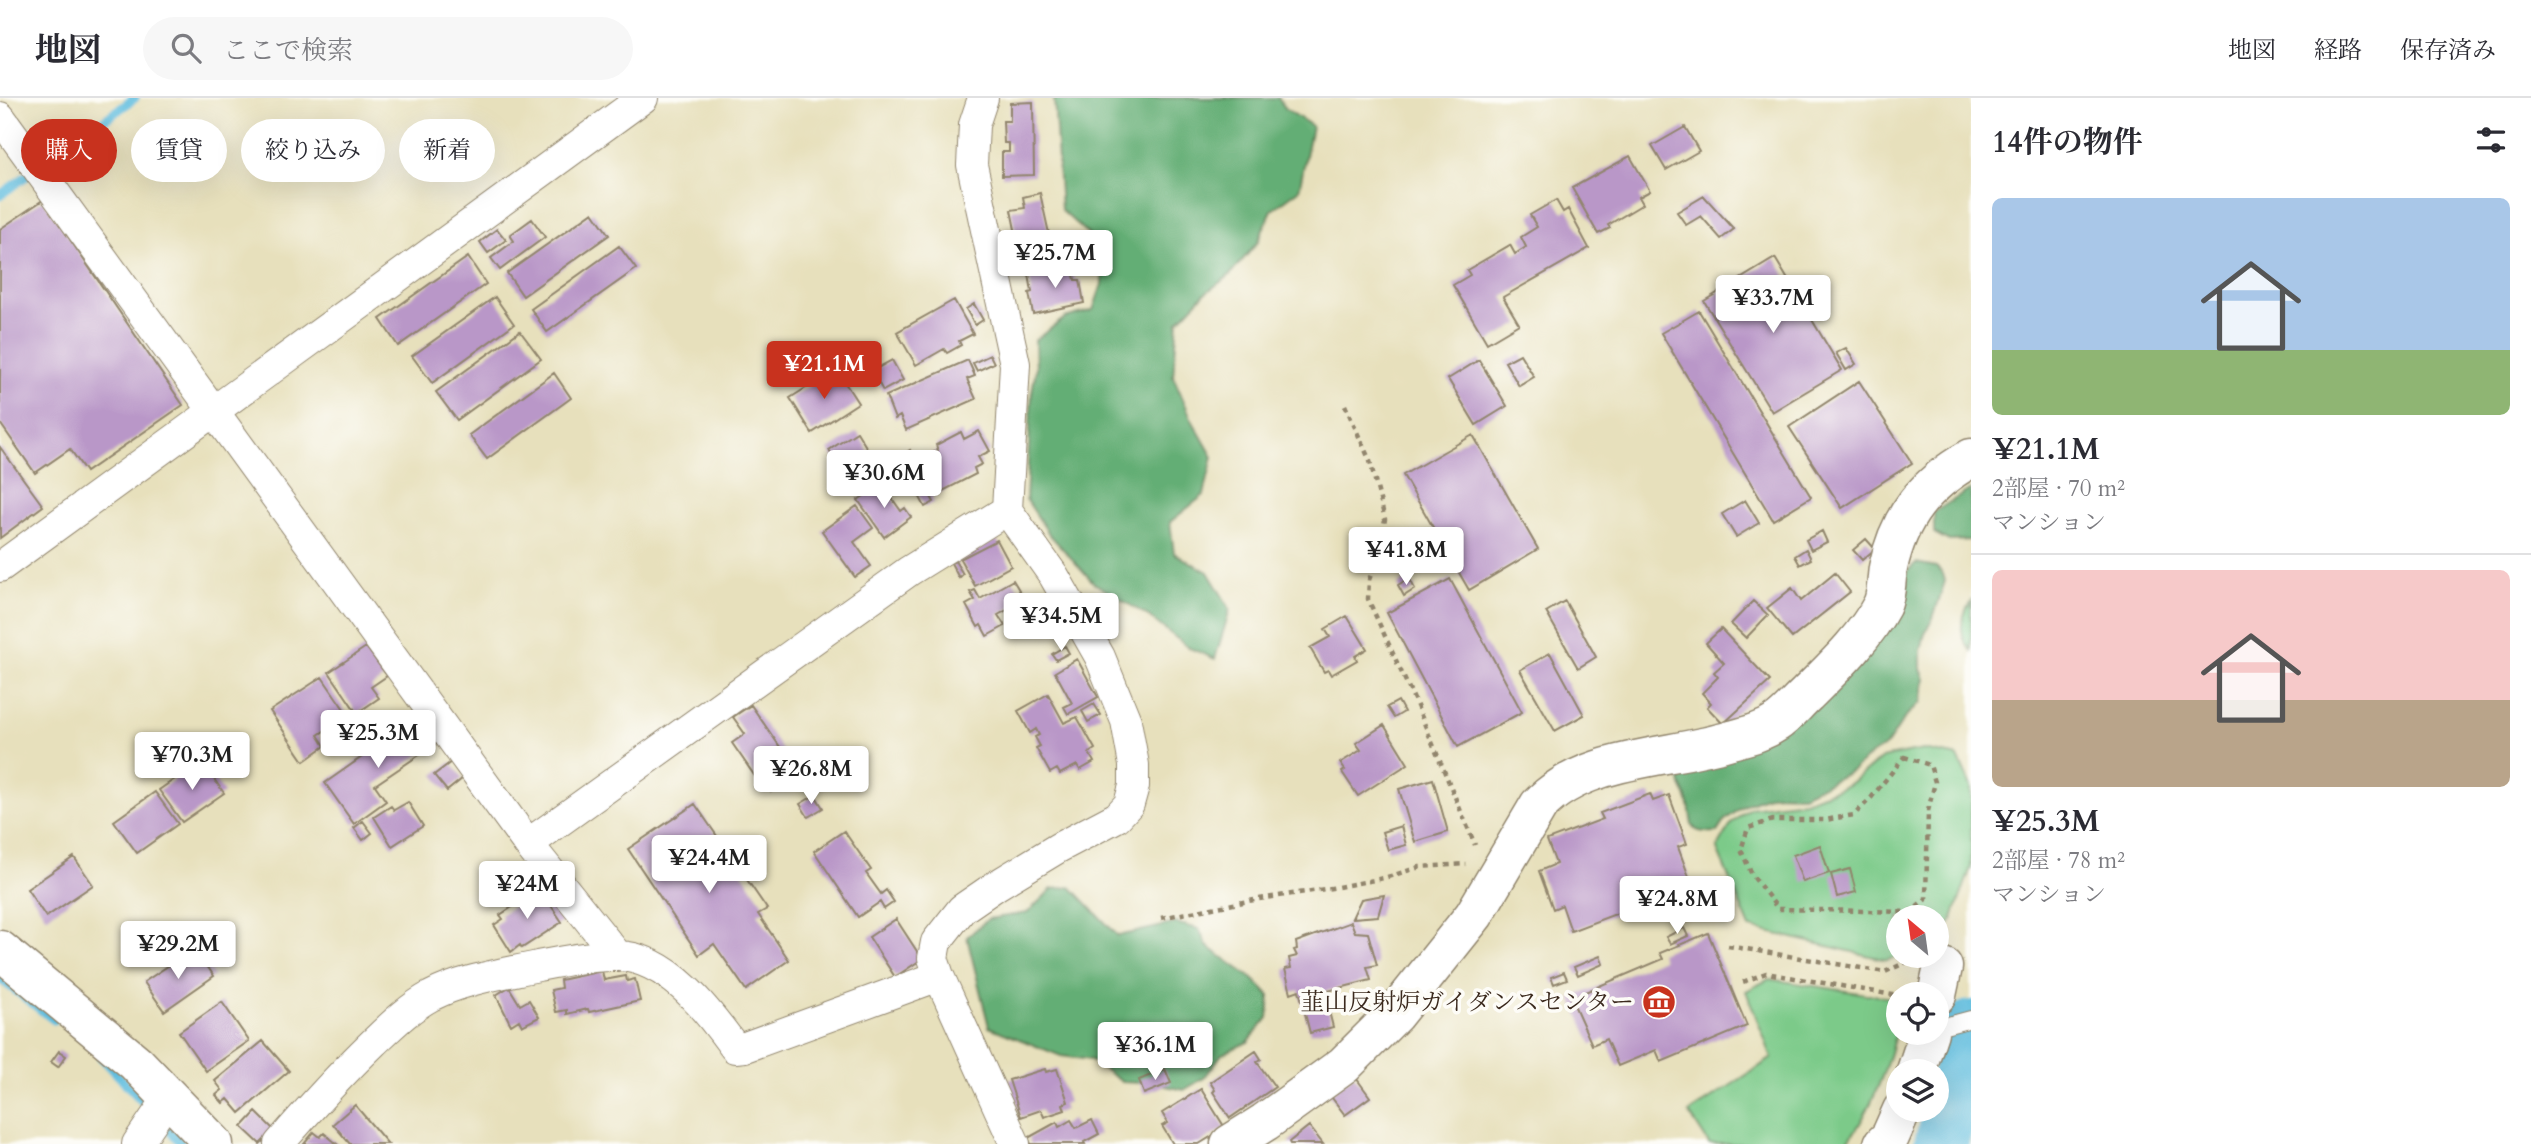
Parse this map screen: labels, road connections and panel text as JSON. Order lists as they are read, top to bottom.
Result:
{
  "places": {
    "museum": ["韮山反射炉ガイダンスセンター"]
  },
  "north": "top left",
  "page": {
    "header": "地図",
    "search": "ここで検索",
    "nav": ["地図", "経路", "保存済み"],
    "heading": "14件の物件",
    "chip": [
      "購入",
      "賃貸",
      "絞り込み",
      "新着"
    ],
    "list": [
      {
        "name": "¥21.1M",
        "note": "2部屋 · 70 m² · マンション"
      },
      {
        "name": "¥25.3M",
        "note": "2部屋 · 78 m² · マンション"
      }
    ],
    "price": [
      "¥25.7M",
      "¥33.7M",
      "¥21.1M",
      "¥30.6M",
      "¥41.8M",
      "¥34.5M",
      "¥25.3M",
      "¥70.3M",
      "¥26.8M",
      "¥24.4M",
      "¥24M",
      "¥24.8M",
      "¥29.2M",
      "¥36.1M"
    ]
  }
}
